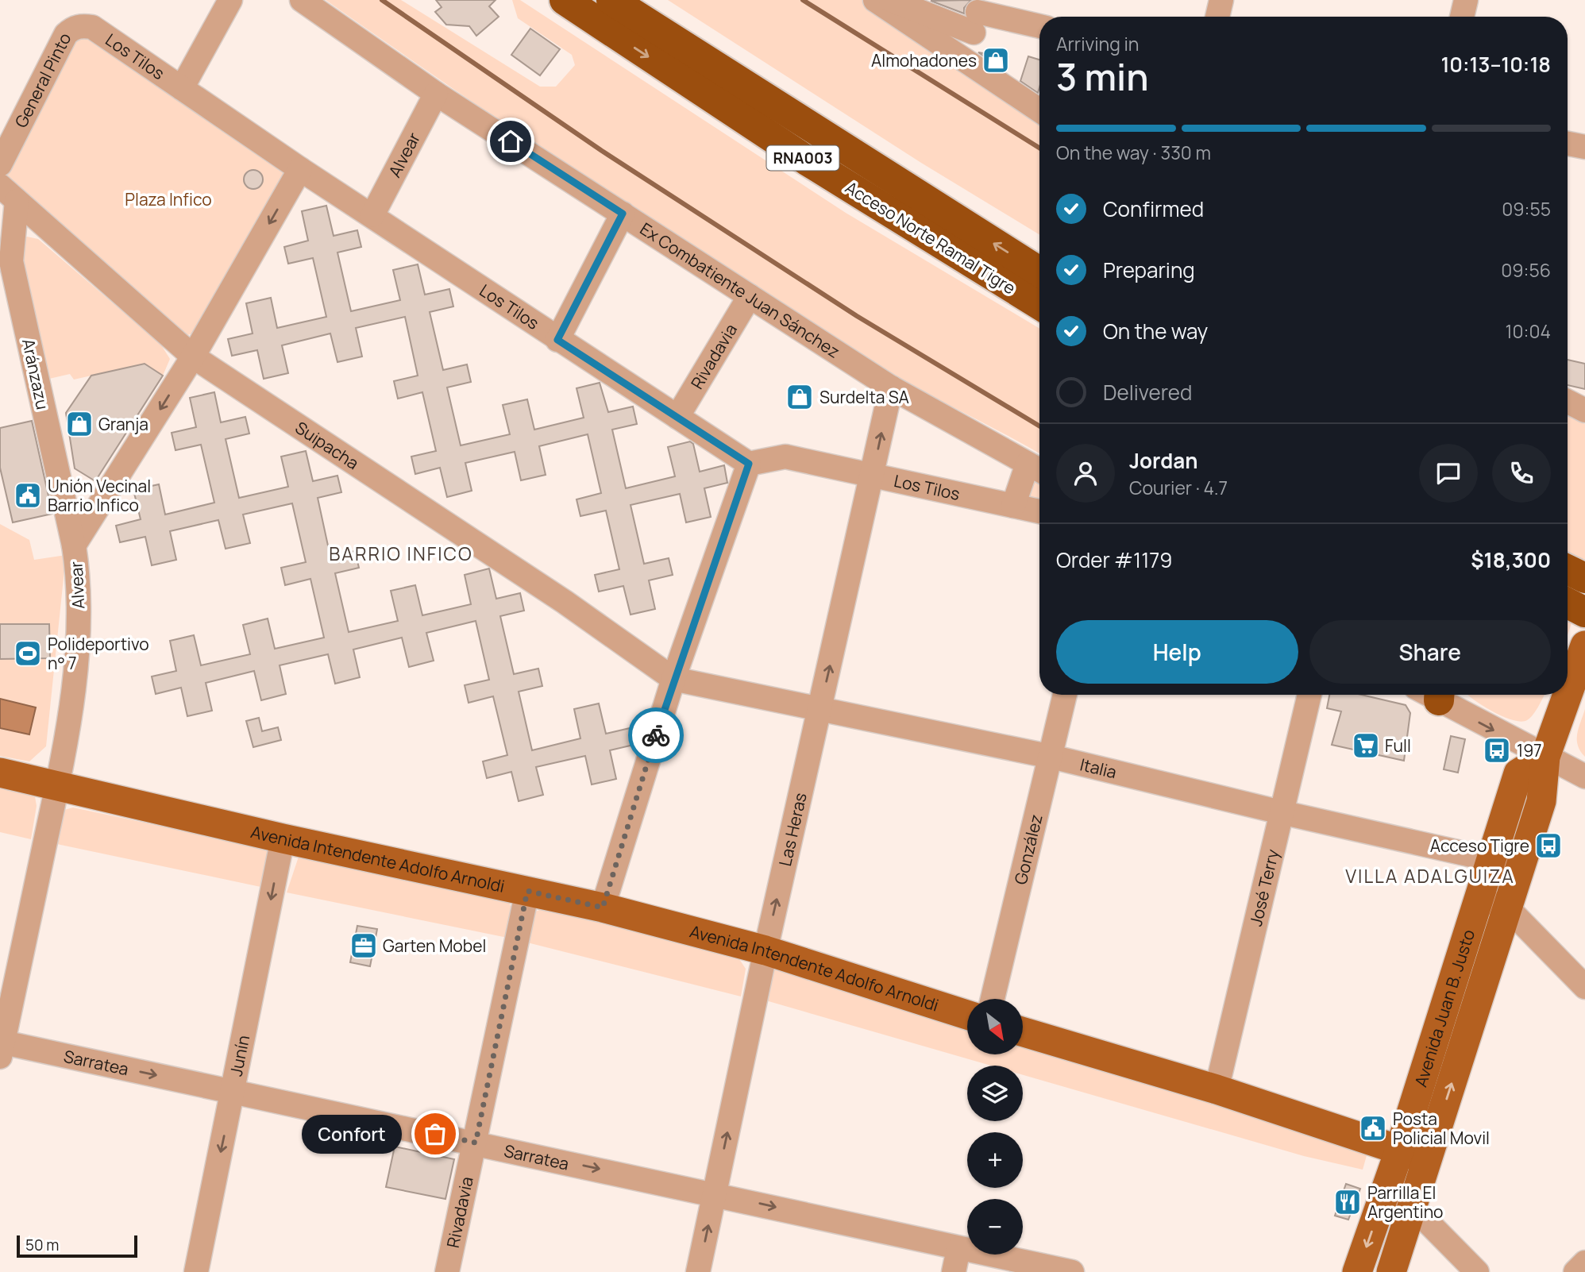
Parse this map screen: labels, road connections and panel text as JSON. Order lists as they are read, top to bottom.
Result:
{
  "streets": {
    "highway": ["RNA003", "Acceso Norte Ramal Tigre"],
    "main road": ["Avenida Intendente Adolfo Arnoldi", "Avenida Juan B. Justo"],
    "street": [
      "Los Tilos",
      "General Pinto",
      "Alvear",
      "Ex Combatiente Juan Sánchez",
      "Rivadavia",
      "Aránzazu",
      "Suipacha",
      "Italia",
      "Las Heras",
      "González",
      "José Terry",
      "Junín",
      "Sarratea"
    ]
  },
  "crossings": [
    ["Los Tilos", "General Pinto"],
    ["Los Tilos", "Alvear"],
    ["Los Tilos", "Rivadavia"],
    ["Los Tilos", "Las Heras"],
    ["Alvear", "Ex Combatiente Juan Sánchez"],
    ["Alvear", "Aránzazu"],
    ["Alvear", "Suipacha"],
    ["Alvear", "Avenida Intendente Adolfo Arnoldi"],
    ["Alvear", "Sarratea"],
    ["Ex Combatiente Juan Sánchez", "Rivadavia"],
    ["Ex Combatiente Juan Sánchez", "Las Heras"],
    ["Rivadavia", "Avenida Intendente Adolfo Arnoldi"],
    ["Rivadavia", "Sarratea"],
    ["Aránzazu", "Suipacha"],
    ["Suipacha", "Italia"],
    ["Italia", "Las Heras"],
    ["Italia", "González"],
    ["Italia", "José Terry"],
    ["Italia", "Avenida Juan B. Justo"],
    ["Las Heras", "Avenida Intendente Adolfo Arnoldi"],
    ["Las Heras", "Sarratea"],
    ["Avenida Intendente Adolfo Arnoldi", "Junín"],
    ["Junín", "Sarratea"]
  ],
  "one_way": ["Alvear", "Junín", "Sarratea"],
  "districts": ["BARRIO INFICO", "VILLA ADALGUIZA"],
  "parks": ["Plaza Infico"],
  "places": {
    "shop": ["Almohadones", "Surdelta SA", "Granja"],
    "public building": ["Unión Vecinal Barrio Infico", "Posta Policial Movil"],
    "sports": ["Polideportivo n° 7"],
    "supermarket": ["Full"],
    "bus stop": ["197", "Acceso Tigre"],
    "office": ["Garten Mobel"],
    "other": ["Confort"],
    "restaurant": ["Parrilla El Argentino"]
  },
  "scale_bar": "50 m",
  "north": "bottom right",
  "page": {
    "heading": ["3 min", "Arriving in", "10:13–10:18"],
    "panel": [
      "Jordan",
      "Courier · 4.7",
      "Order #1179",
      "$18,300"
    ],
    "bar": "On the way · 330 m",
    "list": [
      ["Confirmed", "09:55"],
      ["Preparing", "09:56"],
      ["On the way", "10:04"],
      "Delivered"
    ],
    "buttons": ["Help", "Share"],
    "map_buttons": ["+", "−"],
    "bubble": "Confort",
    "scale": "50 m"
  }
}
